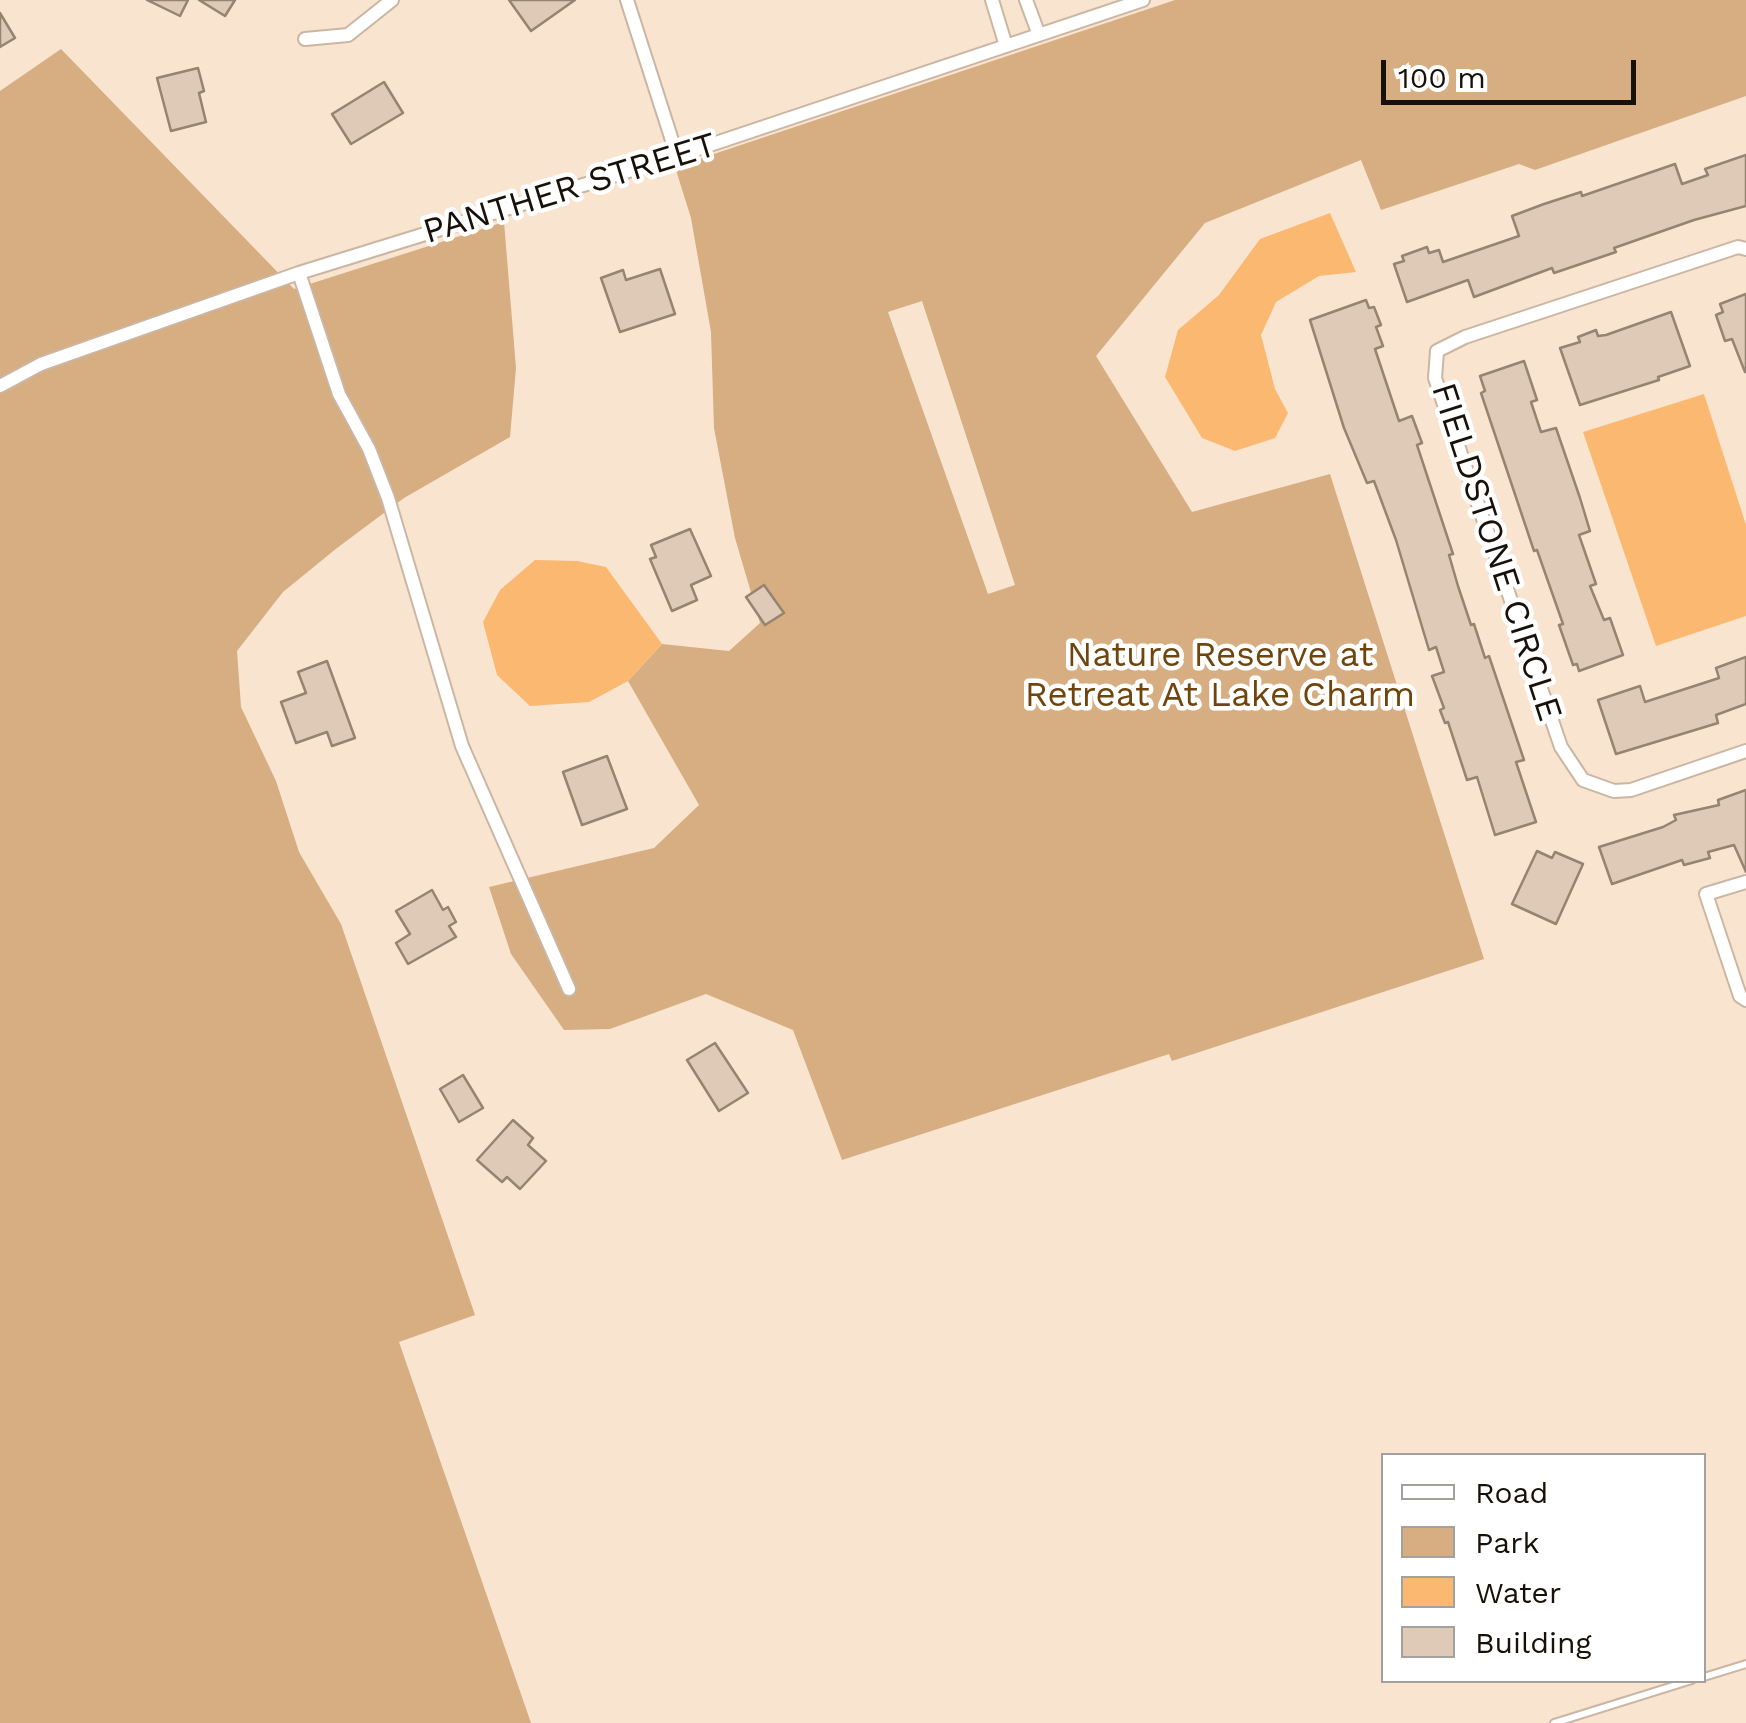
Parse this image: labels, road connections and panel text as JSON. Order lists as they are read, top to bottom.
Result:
{
  "streets": {
    "street": ["PANTHER STREET", "FIELDSTONE CIRCLE"]
  },
  "parks": ["Nature Reserve at Retreat At Lake Charm"],
  "legend": [
    "Road",
    "Park",
    "Water",
    "Building"
  ],
  "scale_bar": "100 m"
}
